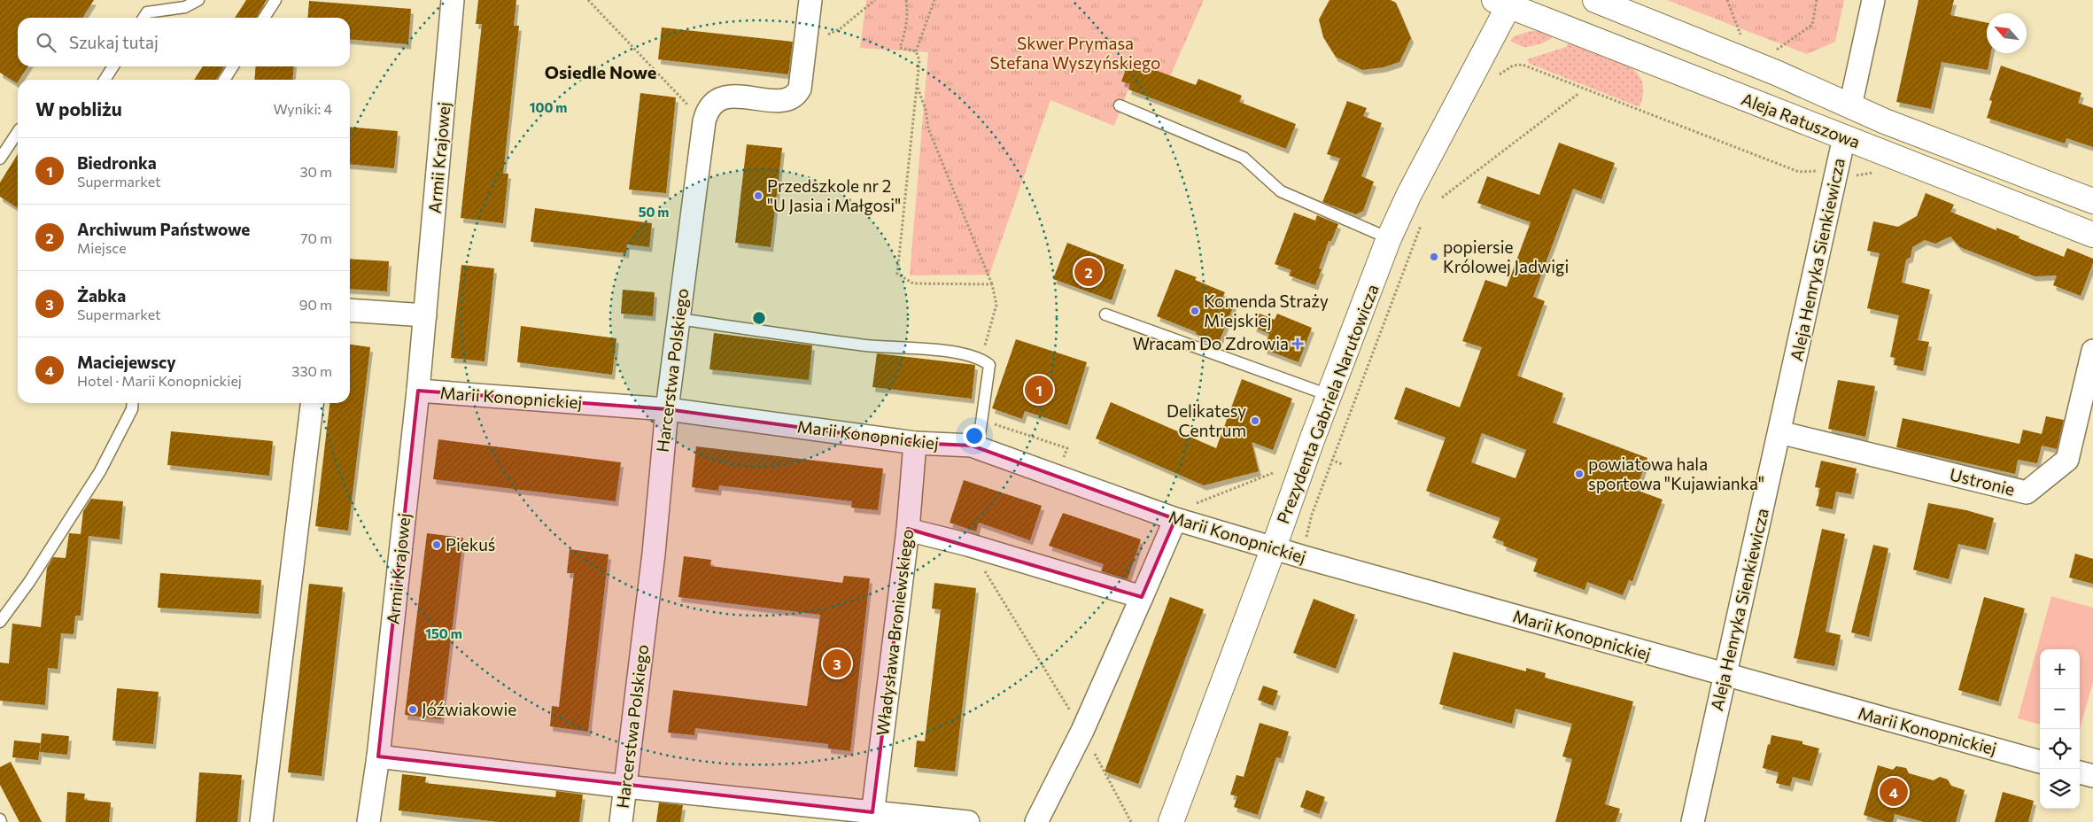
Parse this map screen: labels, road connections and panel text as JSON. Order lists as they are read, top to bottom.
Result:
{
  "streets": {
    "street": [
      "Aleja Ratuszowa",
      "Armii Krajowej",
      "Aleja Henryka Sienkiewicza",
      "Harcerstwa Polskiego",
      "Marii Konopnickiej",
      "Prezydenta Gabriela Narutowicza",
      "Ustronie",
      "Władysława Broniewskiego"
    ]
  },
  "crossings": [
    ["Aleja Ratuszowa", "Aleja Henryka Sienkiewicza"],
    ["Aleja Ratuszowa", "Prezydenta Gabriela Narutowicza"],
    ["Armii Krajowej", "Marii Konopnickiej"],
    ["Aleja Henryka Sienkiewicza", "Marii Konopnickiej"],
    ["Aleja Henryka Sienkiewicza", "Ustronie"],
    ["Harcerstwa Polskiego", "Marii Konopnickiej"],
    ["Marii Konopnickiej", "Prezydenta Gabriela Narutowicza"],
    ["Marii Konopnickiej", "Władysława Broniewskiego"]
  ],
  "districts": ["Osiedle Nowe"],
  "parks": ["Skwer Prymasa Stefana Wyszyńskiego"],
  "places": {
    "other": [
      "Przedszkole nr 2 \"U Jasia i Małgosi\"",
      "popiersie Królowej Jadwigi",
      "Komenda Straży Miejskiej",
      "Delikatesy Centrum",
      "powiatowa hala sportowa \"Kujawianka\"",
      "Piekuś",
      "Jóźwiakowie"
    ],
    "health": ["Wracam Do Zdrowia"]
  },
  "north": "top left",
  "page": {
    "search": "Szukaj tutaj",
    "heading": ["W pobliżu", "Wyniki: 4"],
    "list": [
      {
        "mark": "1",
        "name": "Biedronka",
        "note": "Supermarket",
        "value": "30 m"
      },
      {
        "mark": "2",
        "name": "Archiwum Państwowe",
        "note": "Miejsce",
        "value": "70 m"
      },
      {
        "mark": "3",
        "name": "Żabka",
        "note": "Supermarket",
        "value": "90 m"
      },
      {
        "mark": "4",
        "name": "Maciejewscy",
        "note": "Hotel · Marii Konopnickiej",
        "value": "330 m"
      }
    ],
    "pins": [
      "2",
      "1",
      "3",
      "4"
    ],
    "map_buttons": ["+", "−"]
  },
  "rings": ["100 m", "50 m", "150 m"]
}
